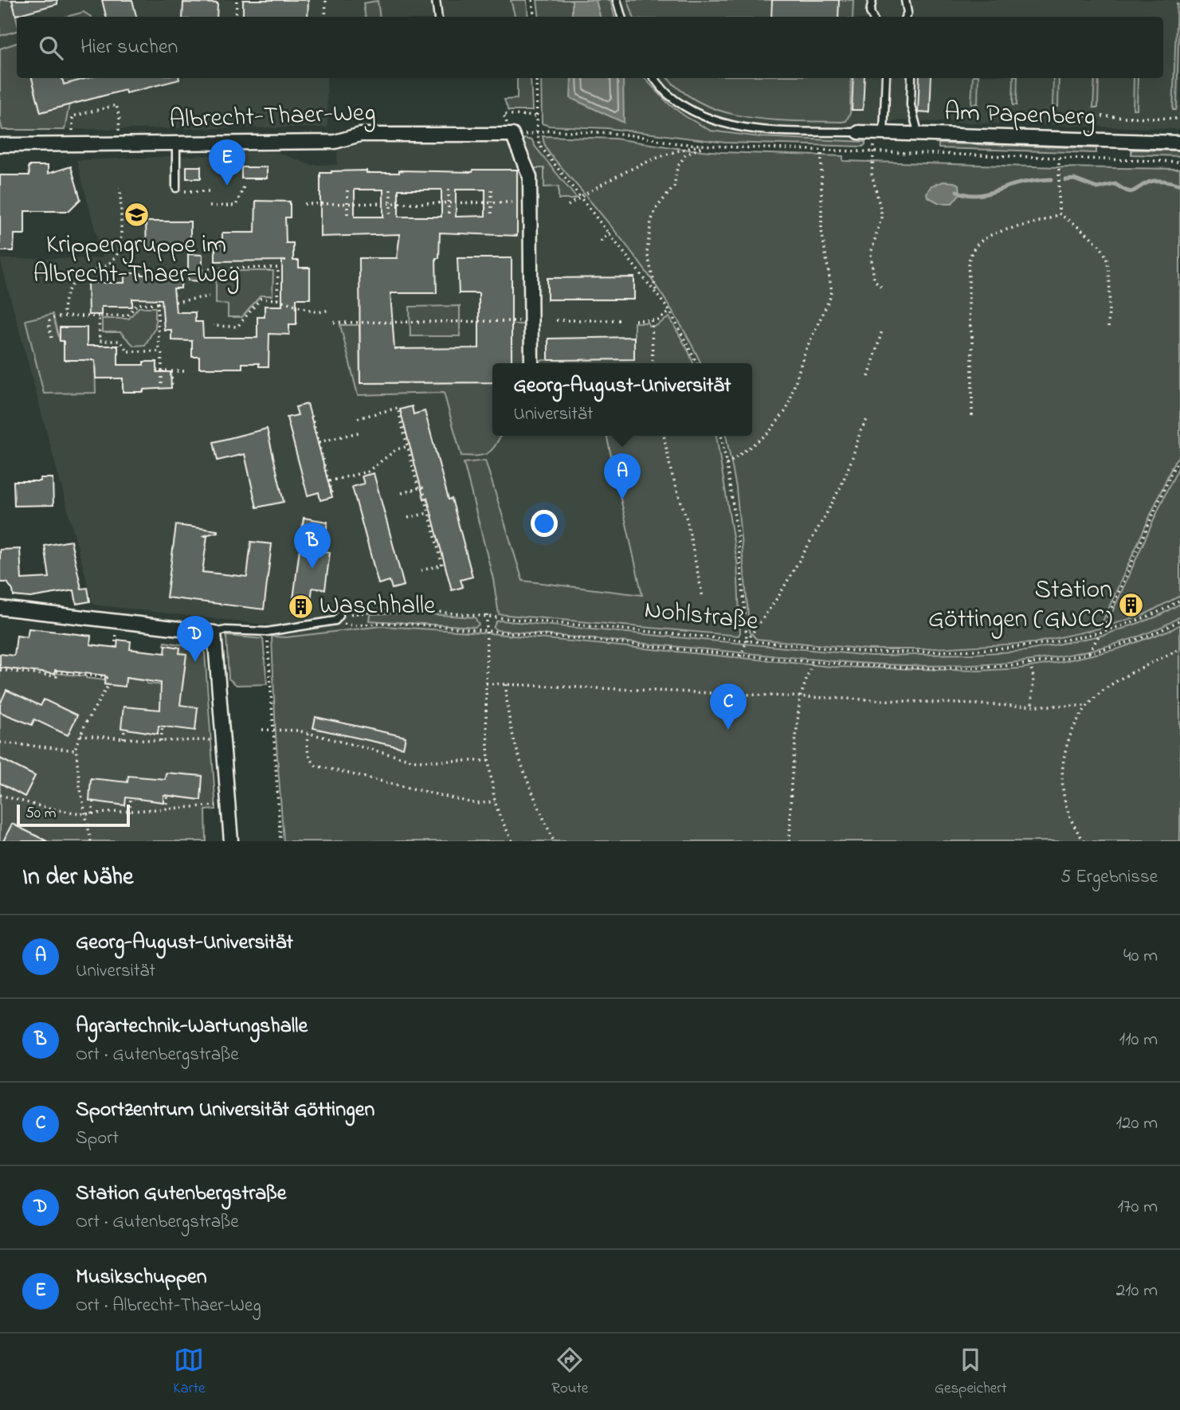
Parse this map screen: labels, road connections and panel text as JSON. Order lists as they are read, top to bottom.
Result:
{
  "streets": {
    "street": ["Am Papenberg", "Albrecht-Thaer-Weg"],
    "path": ["Nohlstraße"]
  },
  "places": {
    "school or university": ["Krippengruppe im Albrecht-Thaer-Weg"],
    "building": ["Station Göttingen (GNCC)", "Waschhalle"]
  },
  "scale_bar": "50 m",
  "page": {
    "search": "Hier suchen",
    "pins": [
      "E",
      "A",
      "B",
      "D",
      "C"
    ],
    "popup": ["Georg-August-Universität", "Universität"],
    "scale": "50 m",
    "heading": ["In der Nähe", "5 Ergebnisse"],
    "list": [
      {
        "mark": "A",
        "name": "Georg-August-Universität",
        "note": "Universität",
        "value": "40 m"
      },
      {
        "mark": "B",
        "name": "Agrartechnik-Wartungshalle",
        "note": "Ort · Gutenbergstraße",
        "value": "110 m"
      },
      {
        "mark": "C",
        "name": "Sportzentrum Universität Göttingen",
        "note": "Sport",
        "value": "120 m"
      },
      {
        "mark": "D",
        "name": "Station Gutenbergstraße",
        "note": "Ort · Gutenbergstraße",
        "value": "170 m"
      },
      {
        "mark": "E",
        "name": "Musikschuppen",
        "note": "Ort · Albrecht-Thaer-Weg",
        "value": "210 m"
      }
    ],
    "nav": ["Karte", "Route", "Gespeichert"]
  }
}
